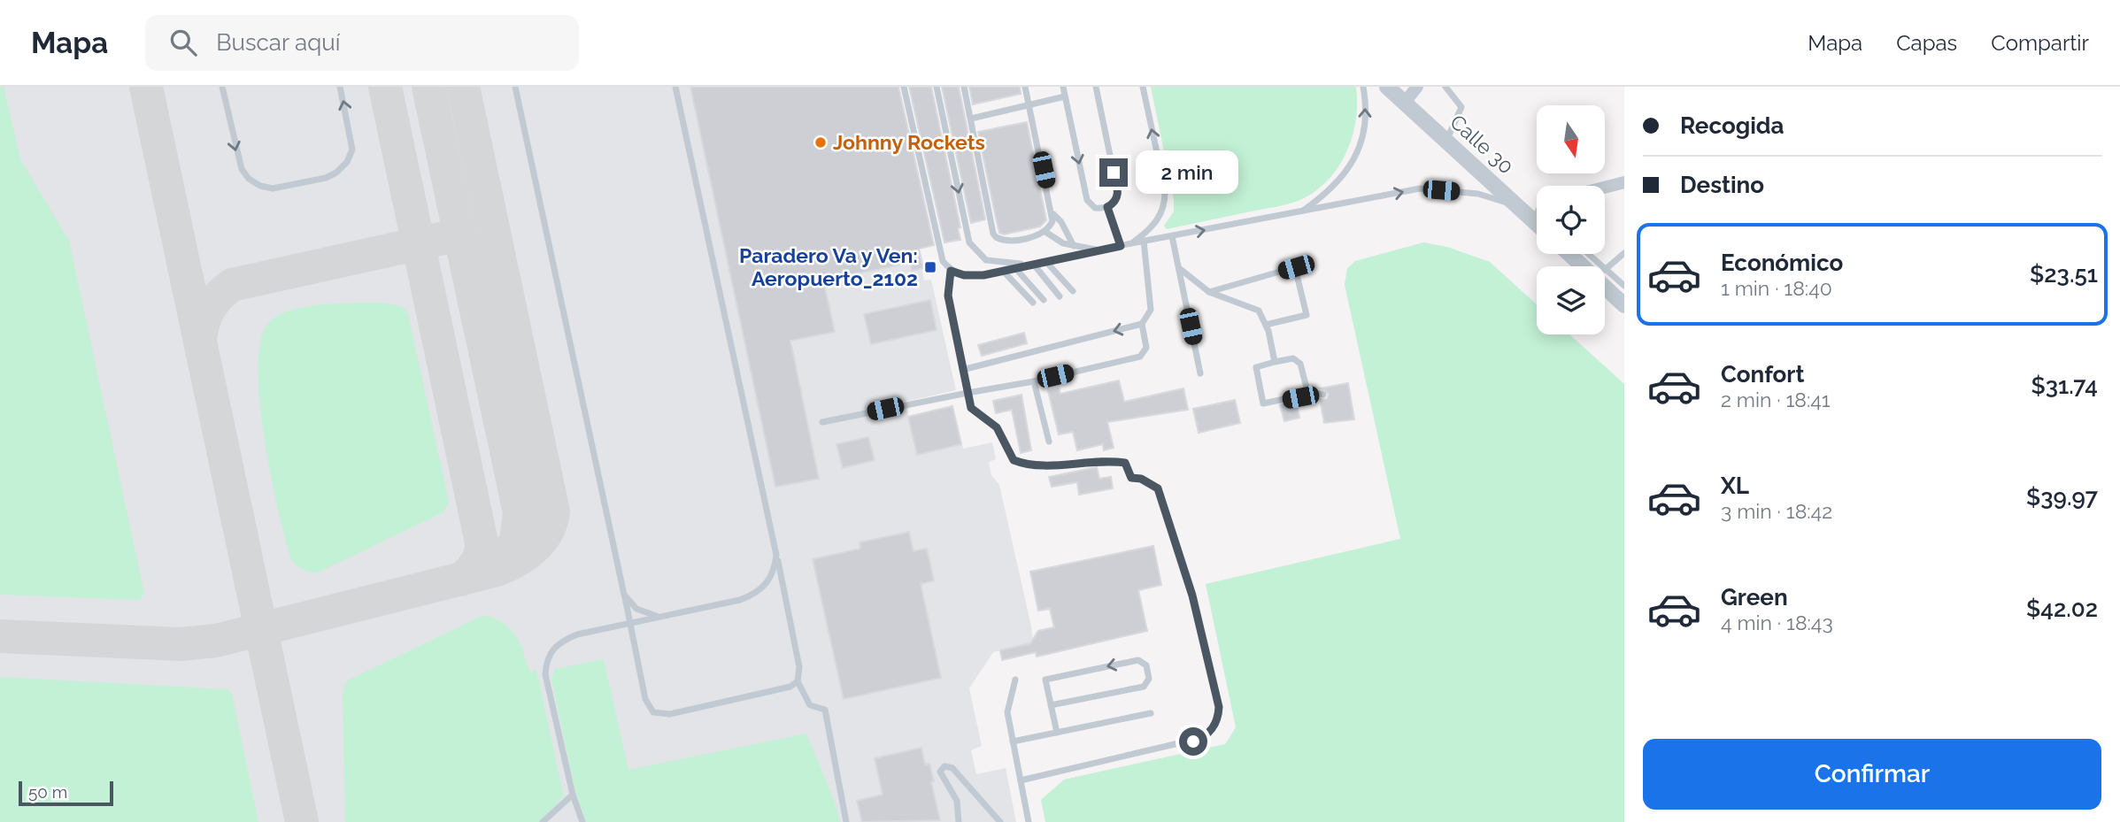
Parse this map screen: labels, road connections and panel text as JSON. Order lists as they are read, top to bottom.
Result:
{
  "streets": {
    "street": ["Calle 30"]
  },
  "places": {
    "other": ["Johnny Rockets"],
    "transit": ["Paradero Va y Ven: Aeropuerto_2102"]
  },
  "scale_bar": "50 m",
  "north": "bottom",
  "page": {
    "header": "Mapa",
    "search": "Buscar aquí",
    "nav": ["Mapa", "Capas", "Compartir"],
    "banner": ["Recogida", "Destino"],
    "bubble": "2 min",
    "list": [
      {
        "name": "Económico",
        "note": "1 min · 18:40",
        "value": "$23.51"
      },
      {
        "name": "Confort",
        "note": "2 min · 18:41",
        "value": "$31.74"
      },
      {
        "name": "XL",
        "note": "3 min · 18:42",
        "value": "$39.97"
      },
      {
        "name": "Green",
        "note": "4 min · 18:43",
        "value": "$42.02"
      }
    ],
    "buttons": "Confirmar",
    "scale": "50 m"
  }
}
